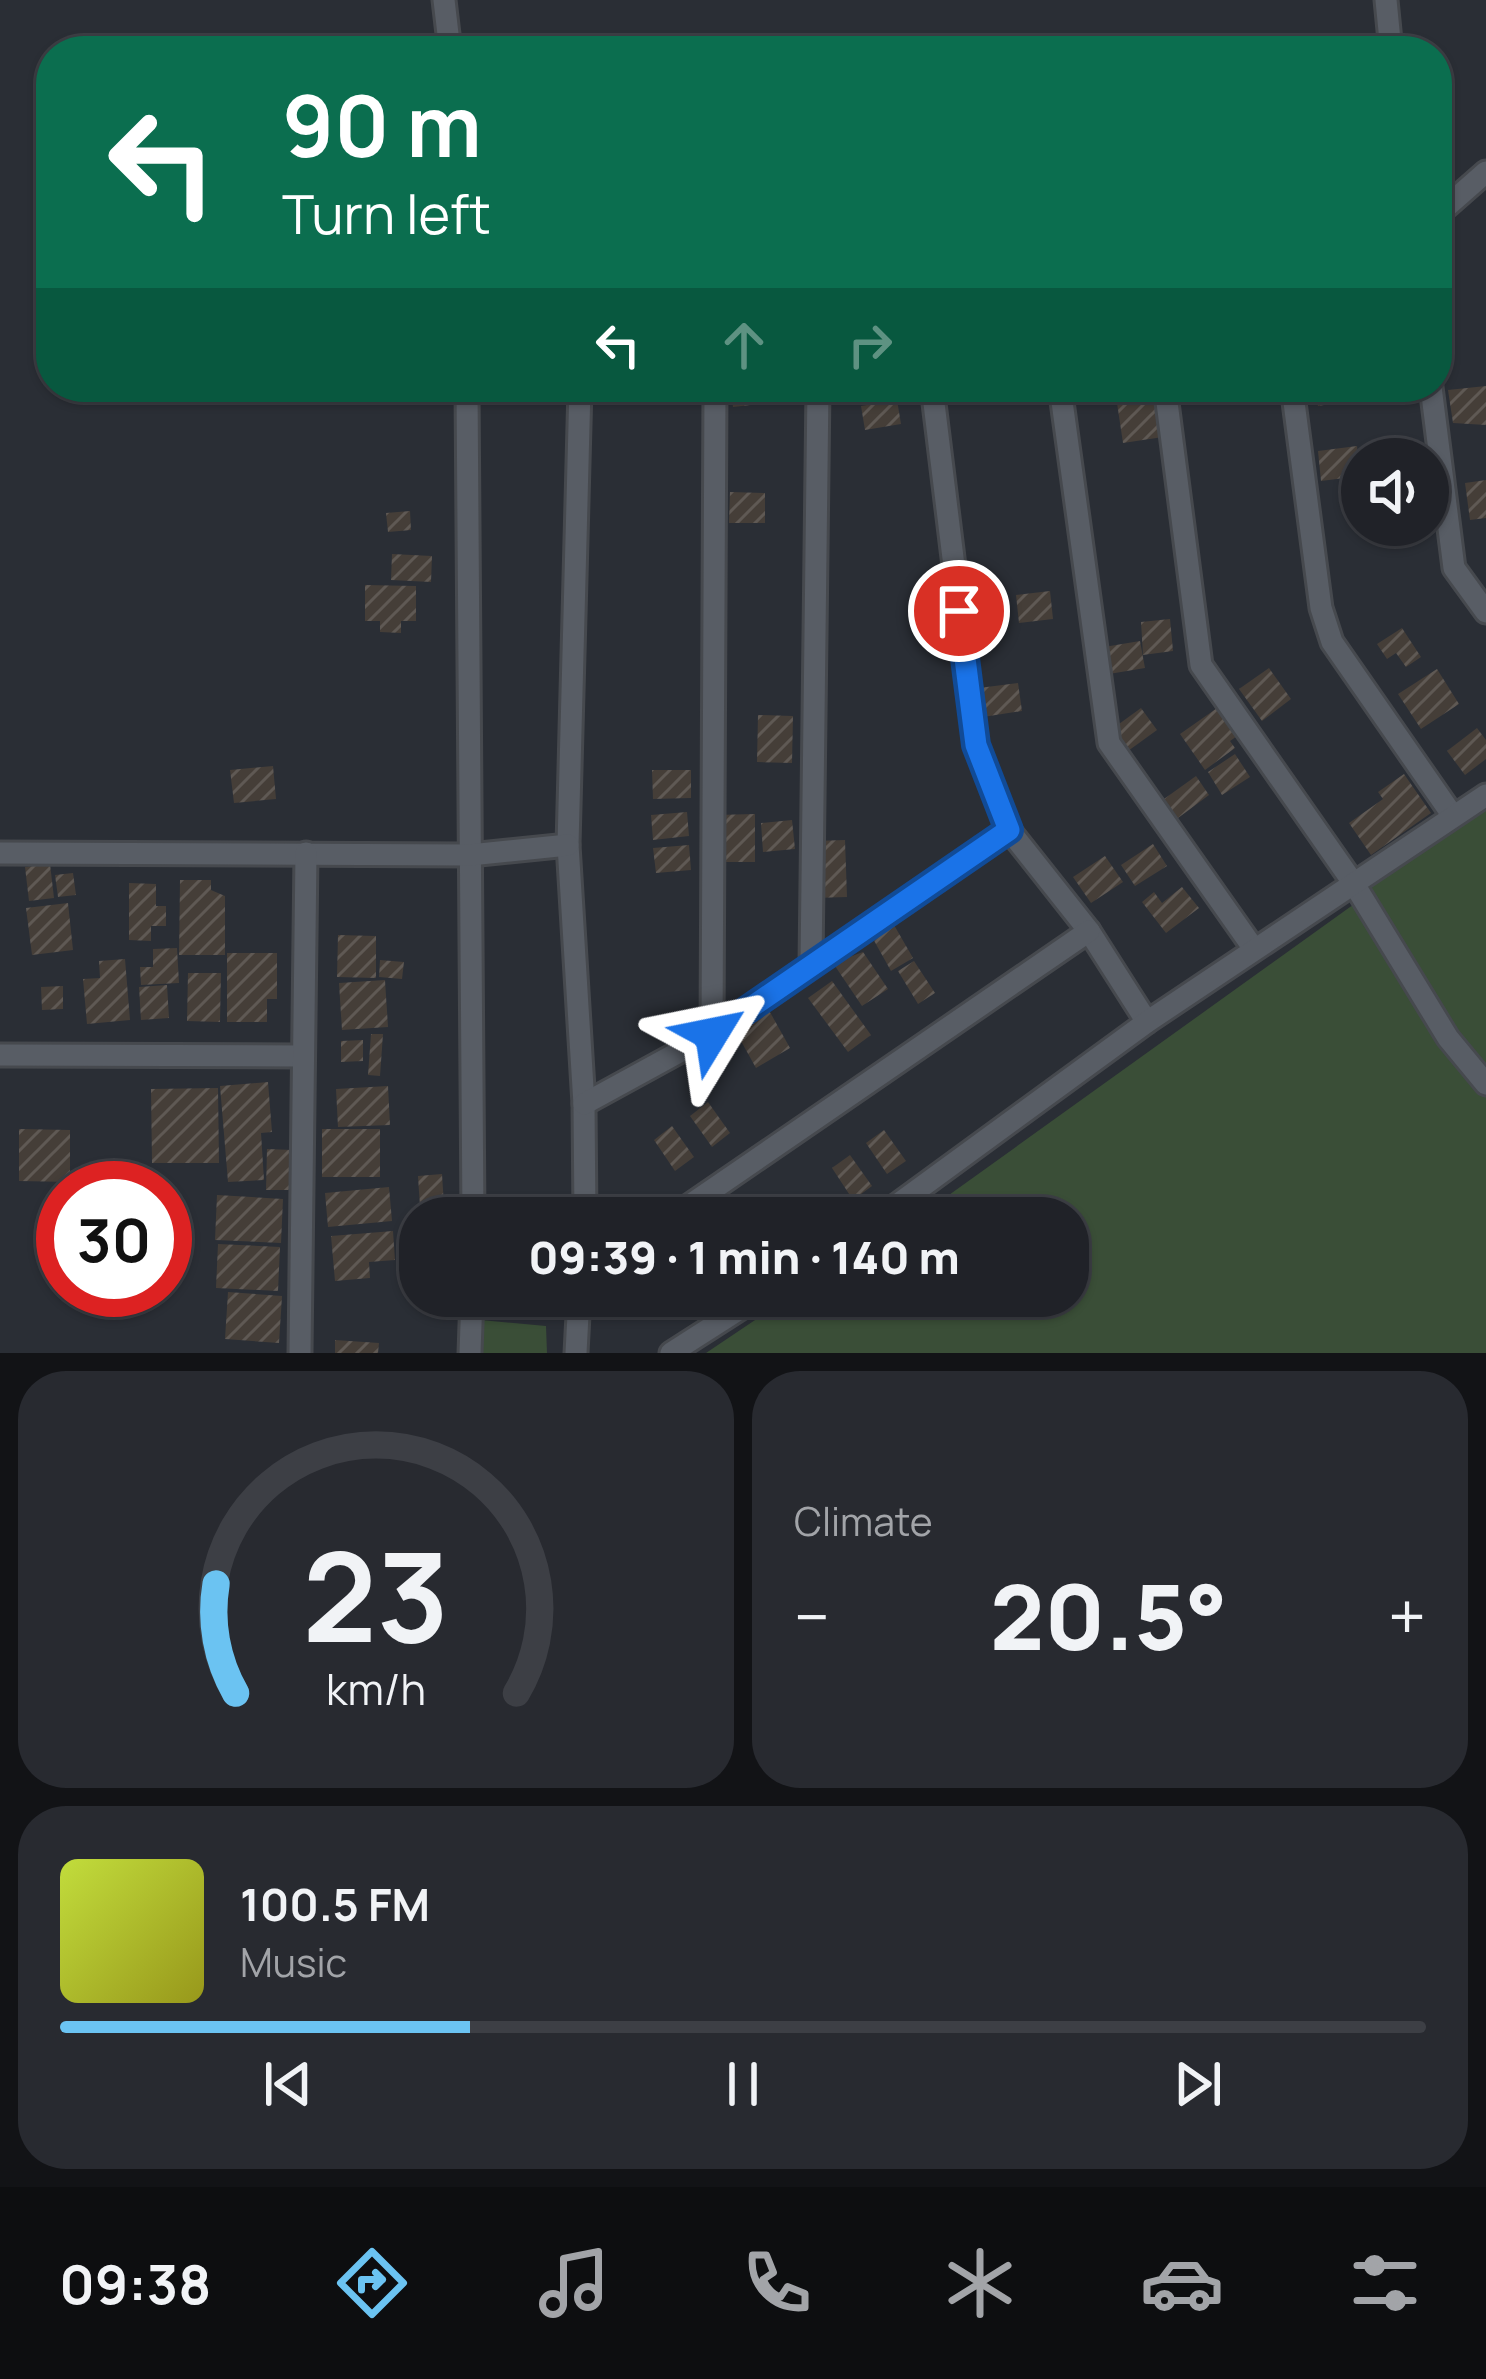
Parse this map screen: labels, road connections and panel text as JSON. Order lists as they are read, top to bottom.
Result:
{
  "page": {
    "turn": ["90 m", "Turn left"],
    "limit": "30",
    "trip": "09:39 · 1 min · 140 m",
    "tile": "Climate",
    "heat": ["−", "20.5°", "+"],
    "song": ["100.5 FM", "Music"],
    "tabs": "09:38",
    "gauge": ["23", "km/h"]
  }
}
